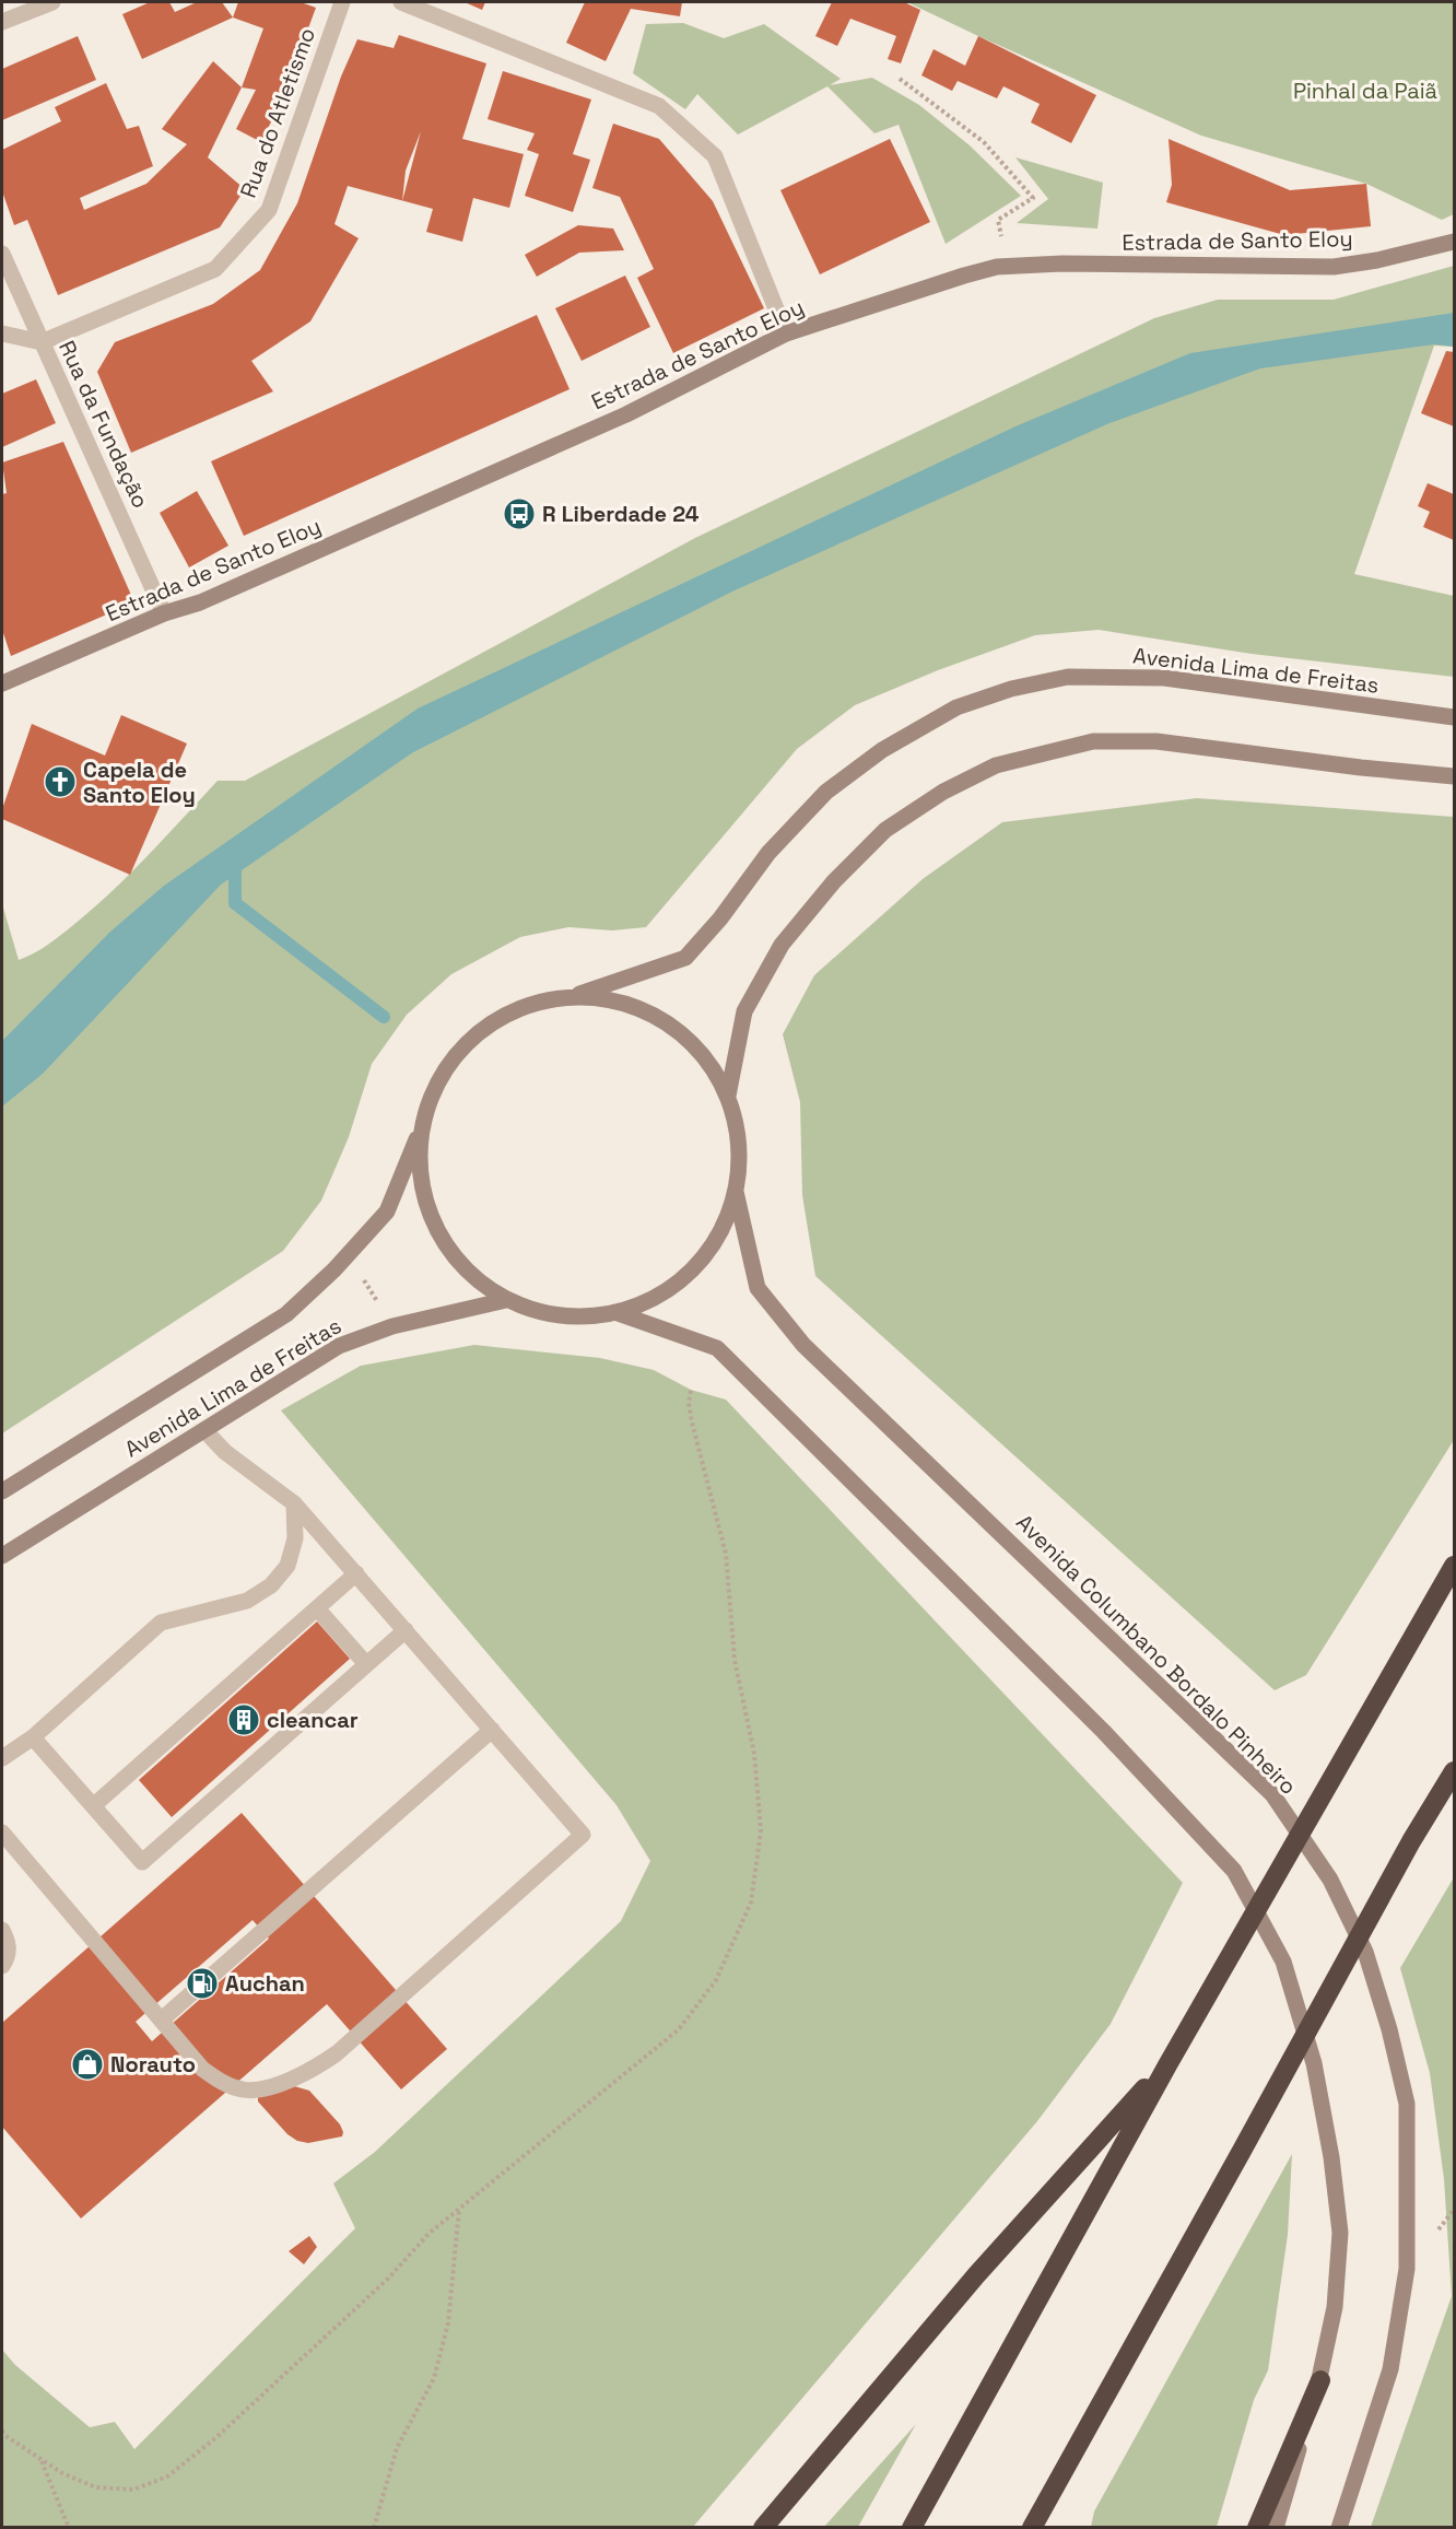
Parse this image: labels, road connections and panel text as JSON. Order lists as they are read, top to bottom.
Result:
{
  "streets": {
    "main road": ["Estrada de Santo Eloy", "Avenida Lima de Freitas", "Avenida Columbano Bordalo Pinheiro"],
    "street": ["Rua do Atletismo", "Rua da Fundação"]
  },
  "crossings": [
    ["Rua do Atletismo", "Rua da Fundação"],
    ["Estrada de Santo Eloy", "Rua da Fundação"]
  ],
  "parks": ["Pinhal da Paiã"],
  "places": {
    "bus stop": ["R Liberdade 24"],
    "church": ["Capela de Santo Eloy"],
    "building": ["cleancar"],
    "fuel station": ["Auchan"],
    "shop": ["Norauto"]
  }
}
